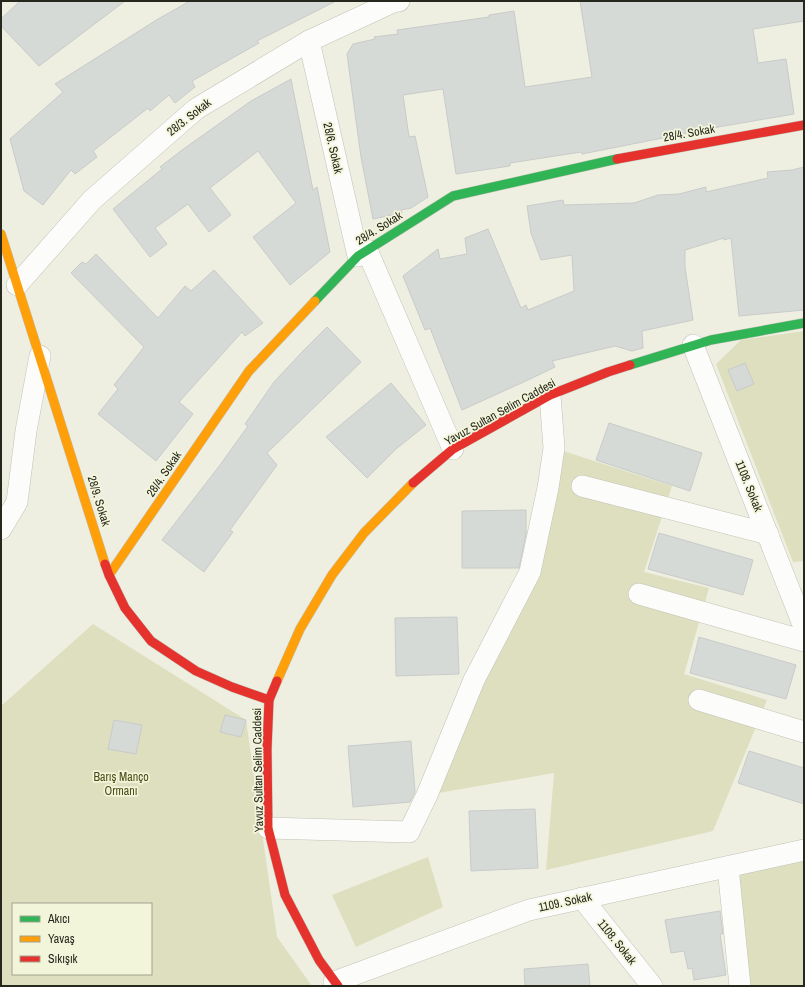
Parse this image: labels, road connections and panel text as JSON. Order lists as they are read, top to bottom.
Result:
{
  "streets": {
    "street": [
      "28/3. Sokak",
      "28/4. Sokak",
      "28/6. Sokak",
      "Yavuz Sultan Selim Caddesi",
      "1108. Sokak",
      "28/9. Sokak",
      "1109. Sokak"
    ]
  },
  "crossings": [
    ["28/3. Sokak", "28/6. Sokak"],
    ["28/3. Sokak", "28/9. Sokak"],
    ["28/4. Sokak", "28/6. Sokak"],
    ["28/4. Sokak", "28/9. Sokak"],
    ["28/6. Sokak", "Yavuz Sultan Selim Caddesi"],
    ["Yavuz Sultan Selim Caddesi", "1108. Sokak"],
    ["Yavuz Sultan Selim Caddesi", "28/9. Sokak"],
    ["Yavuz Sultan Selim Caddesi", "1109. Sokak"],
    ["1108. Sokak", "1109. Sokak"]
  ],
  "parks": ["Barış Manço Ormanı"],
  "legend": ["Akıcı", "Yavaş", "Sıkışık"]
}
